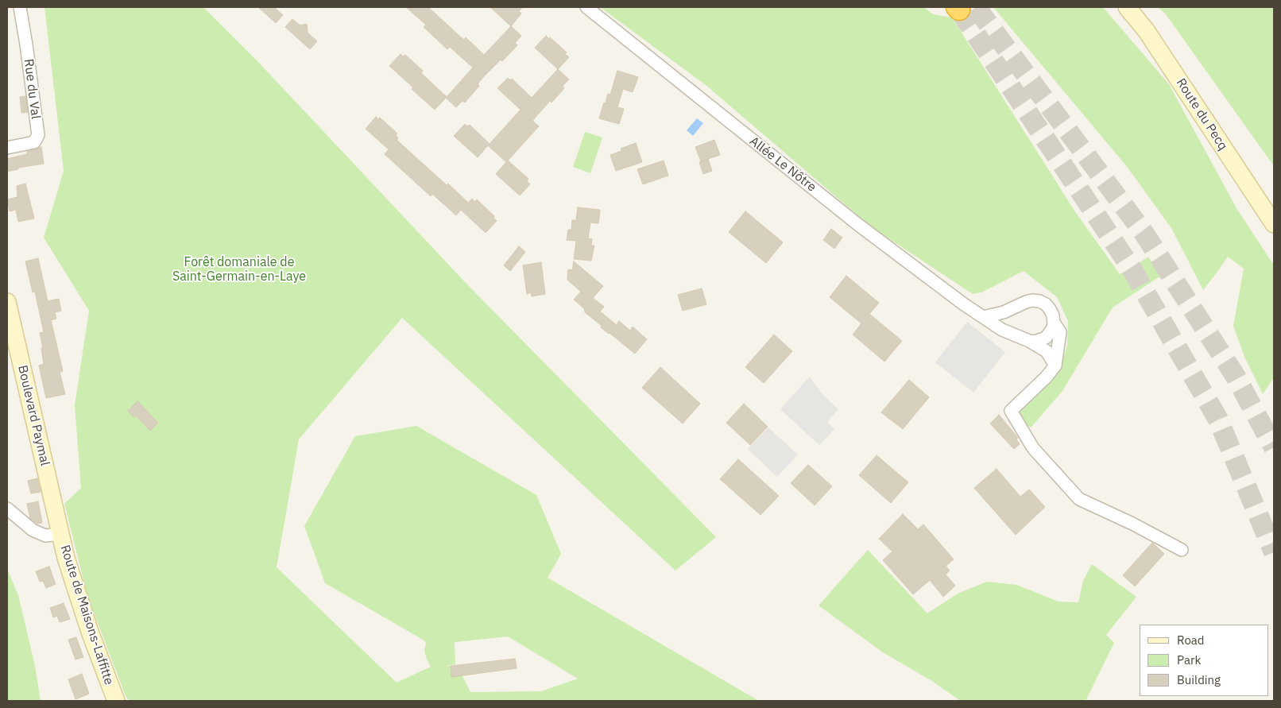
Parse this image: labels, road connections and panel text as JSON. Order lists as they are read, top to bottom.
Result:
{
  "streets": {
    "main road": ["Route du Pecq", "Boulevard Paymal", "Route de Maisons-Laffitte"],
    "street": ["Rue du Val", "Allée Le Nôtre"]
  },
  "crossings": [
    ["Boulevard Paymal", "Route de Maisons-Laffitte"]
  ],
  "parks": ["Forêt domaniale de Saint-Germain-en-Laye"],
  "legend": ["Road", "Park", "Building"]
}
